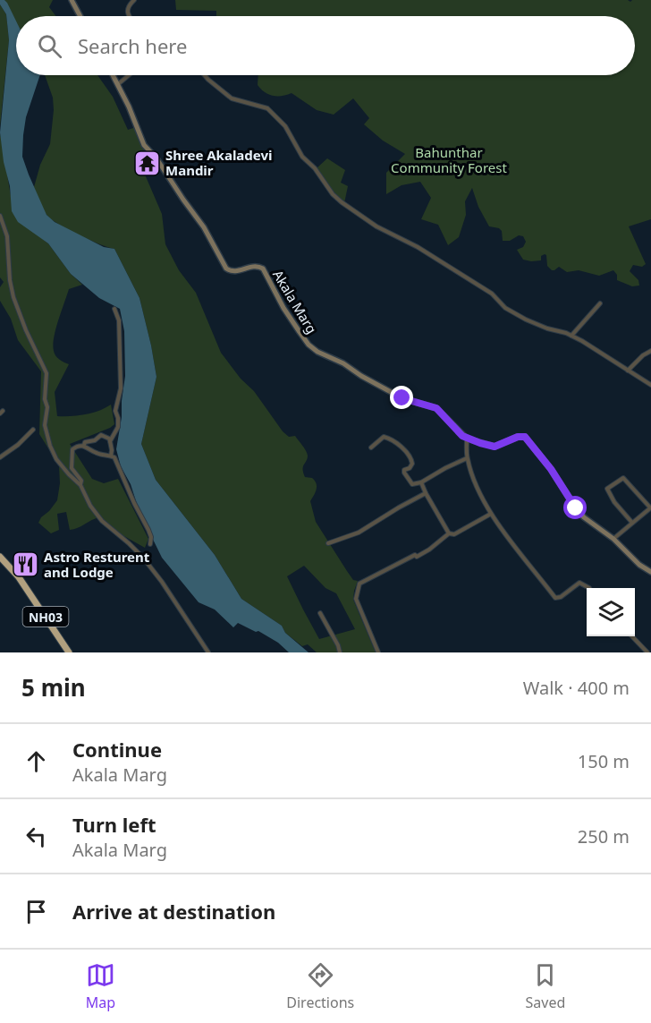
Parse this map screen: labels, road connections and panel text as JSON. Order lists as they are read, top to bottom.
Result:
{
  "streets": {
    "highway": ["NH03"],
    "main road": ["Akala Marg"]
  },
  "parks": ["Bahunthar Community Forest"],
  "places": {
    "temple": ["Shree Akaladevi Mandir"],
    "restaurant": ["Astro Resturent and Lodge"]
  },
  "page": {
    "search": "Search here",
    "heading": ["5 min", "Walk · 400 m"],
    "list": [
      ["Continue", "Akala Marg", "150 m"],
      ["Turn left", "Akala Marg", "250 m"],
      "Arrive at destination"
    ],
    "nav": ["Map", "Directions", "Saved"]
  }
}
